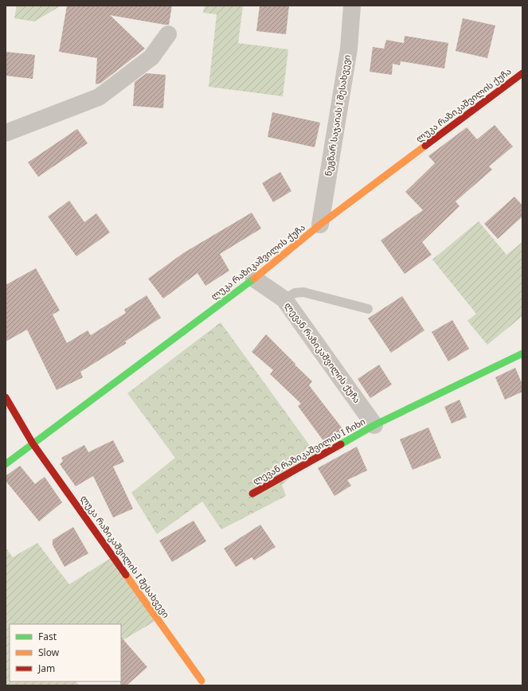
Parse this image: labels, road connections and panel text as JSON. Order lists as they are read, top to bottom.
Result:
{
  "streets": {
    "street": [
      "ლუკა რაზიკაშვილის ქუჩა",
      "ნუგზარ საჯაიას I შესახვევი",
      "ლევან რაზიკაშვილის ქუჩა",
      "ლევან რაზიკაშვილის I ჩიხი",
      "ლუკა რაზიკაშვილის I შესახვევი"
    ]
  },
  "crossings": [
    ["ლუკა რაზიკაშვილის ქუჩა", "ნუგზარ საჯაიას I შესახვევი"],
    ["ლუკა რაზიკაშვილის ქუჩა", "ლევან რაზიკაშვილის ქუჩა"],
    ["ლუკა რაზიკაშვილის ქუჩა", "ლუკა რაზიკაშვილის I შესახვევი"],
    ["ლევან რაზიკაშვილის ქუჩა", "ლევან რაზიკაშვილის I ჩიხი"]
  ],
  "legend": ["Fast", "Slow", "Jam"]
}
